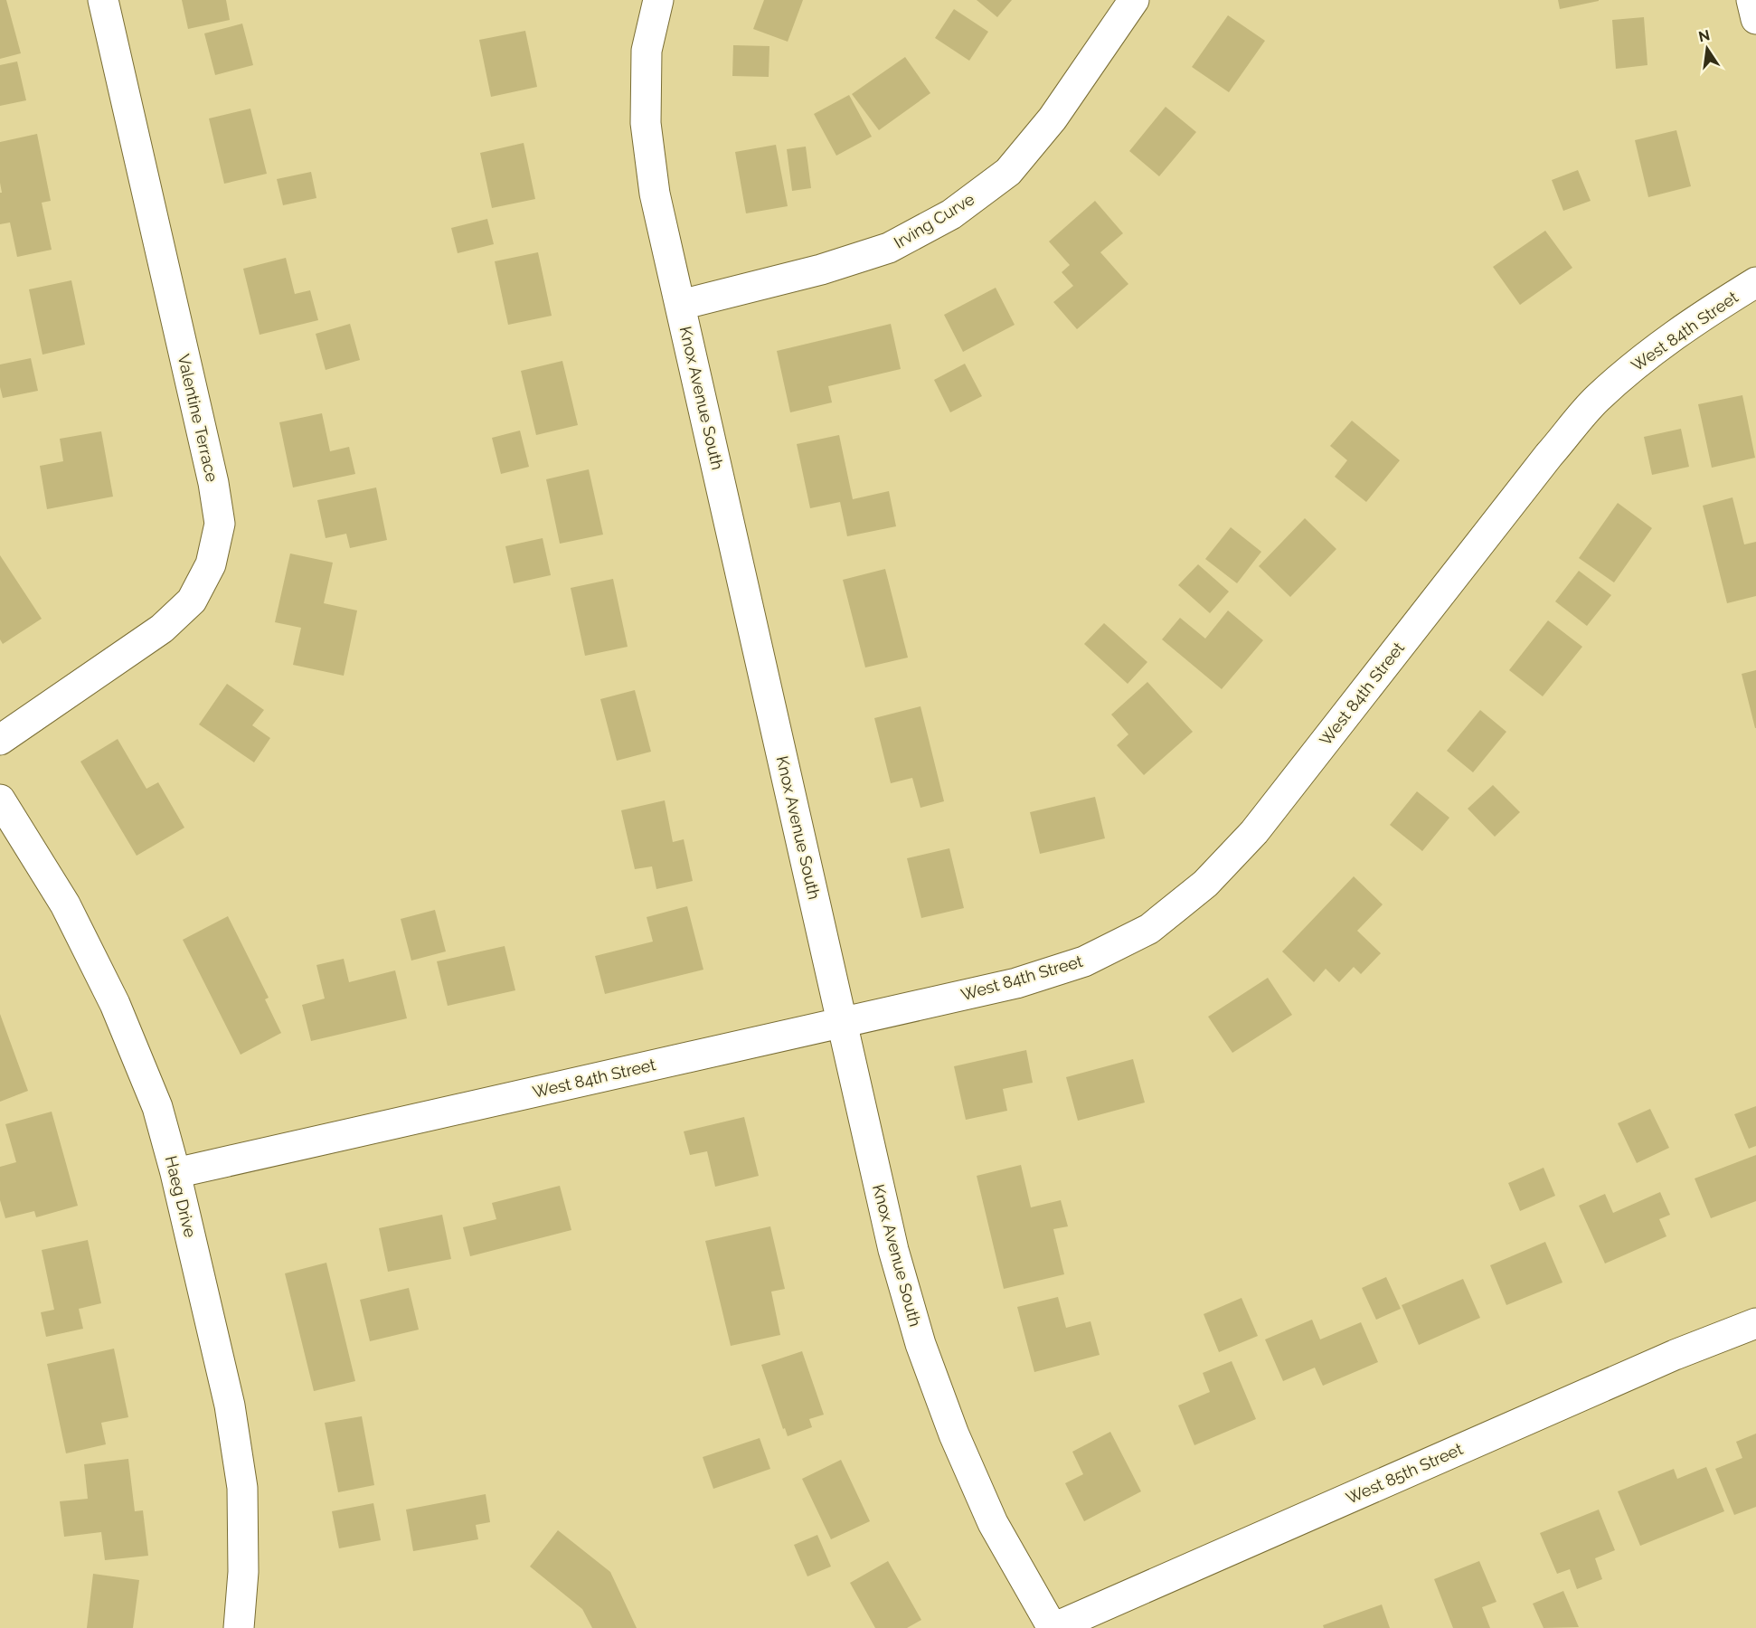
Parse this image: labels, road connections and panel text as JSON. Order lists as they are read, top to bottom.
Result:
{
  "streets": {
    "street": [
      "Irving Curve",
      "West 84th Street",
      "Knox Avenue South",
      "Valentine Terrace",
      "Haeg Drive",
      "West 85th Street"
    ]
  },
  "crossings": [
    ["Irving Curve", "Knox Avenue South"],
    ["West 84th Street", "Knox Avenue South"],
    ["West 84th Street", "Haeg Drive"],
    ["Knox Avenue South", "West 85th Street"]
  ],
  "north": "top"
}
